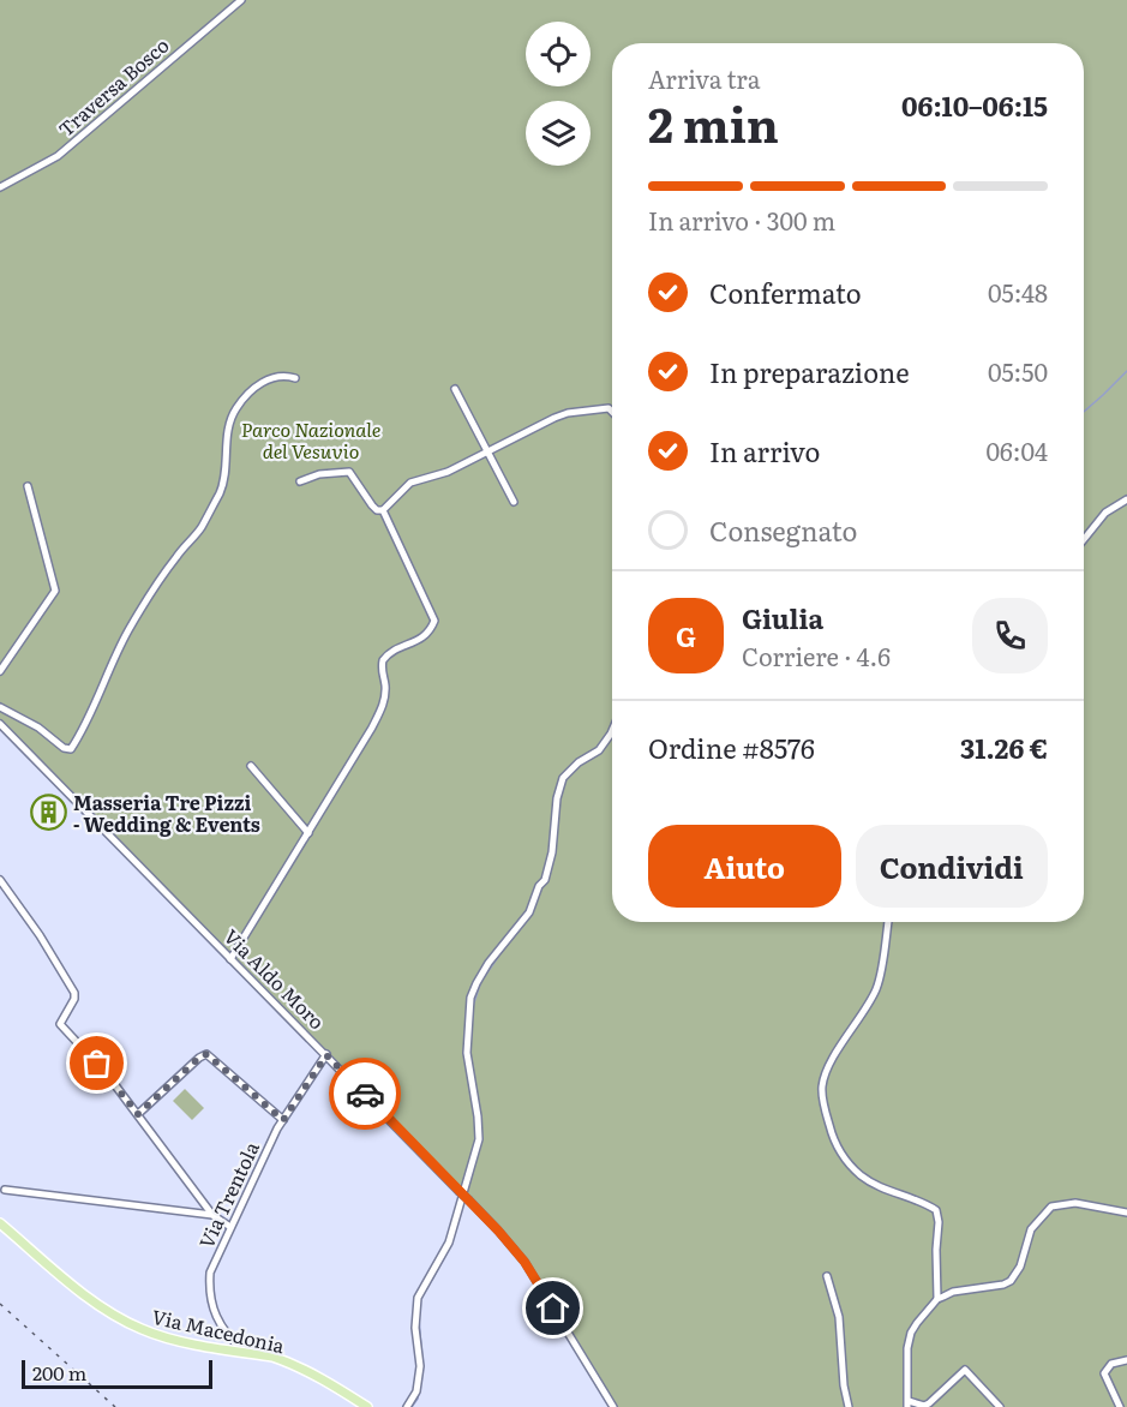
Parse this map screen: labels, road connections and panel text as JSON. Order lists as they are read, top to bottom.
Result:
{
  "streets": {
    "main road": ["Via Macedonia"],
    "street": ["Traversa Bosco", "Via Aldo Moro", "Via Trentola"]
  },
  "crossings": [
    ["Via Aldo Moro", "Via Trentola"],
    ["Via Trentola", "Via Macedonia"]
  ],
  "parks": ["Parco Nazionale del Vesuvio"],
  "places": {
    "building": ["Masseria Tre Pizzi - Wedding & Events"]
  },
  "scale_bar": "200 m",
  "page": {
    "heading": ["2 min", "Arriva tra", "06:10–06:15"],
    "panel": [
      "Giulia",
      "Corriere · 4.6",
      "Ordine #8576",
      "31.26 €"
    ],
    "bar": "In arrivo · 300 m",
    "list": [
      ["Confermato", "05:48"],
      ["In preparazione", "05:50"],
      ["In arrivo", "06:04"],
      "Consegnato"
    ],
    "round": "G",
    "buttons": ["Aiuto", "Condividi"],
    "scale": "200 m"
  }
}
